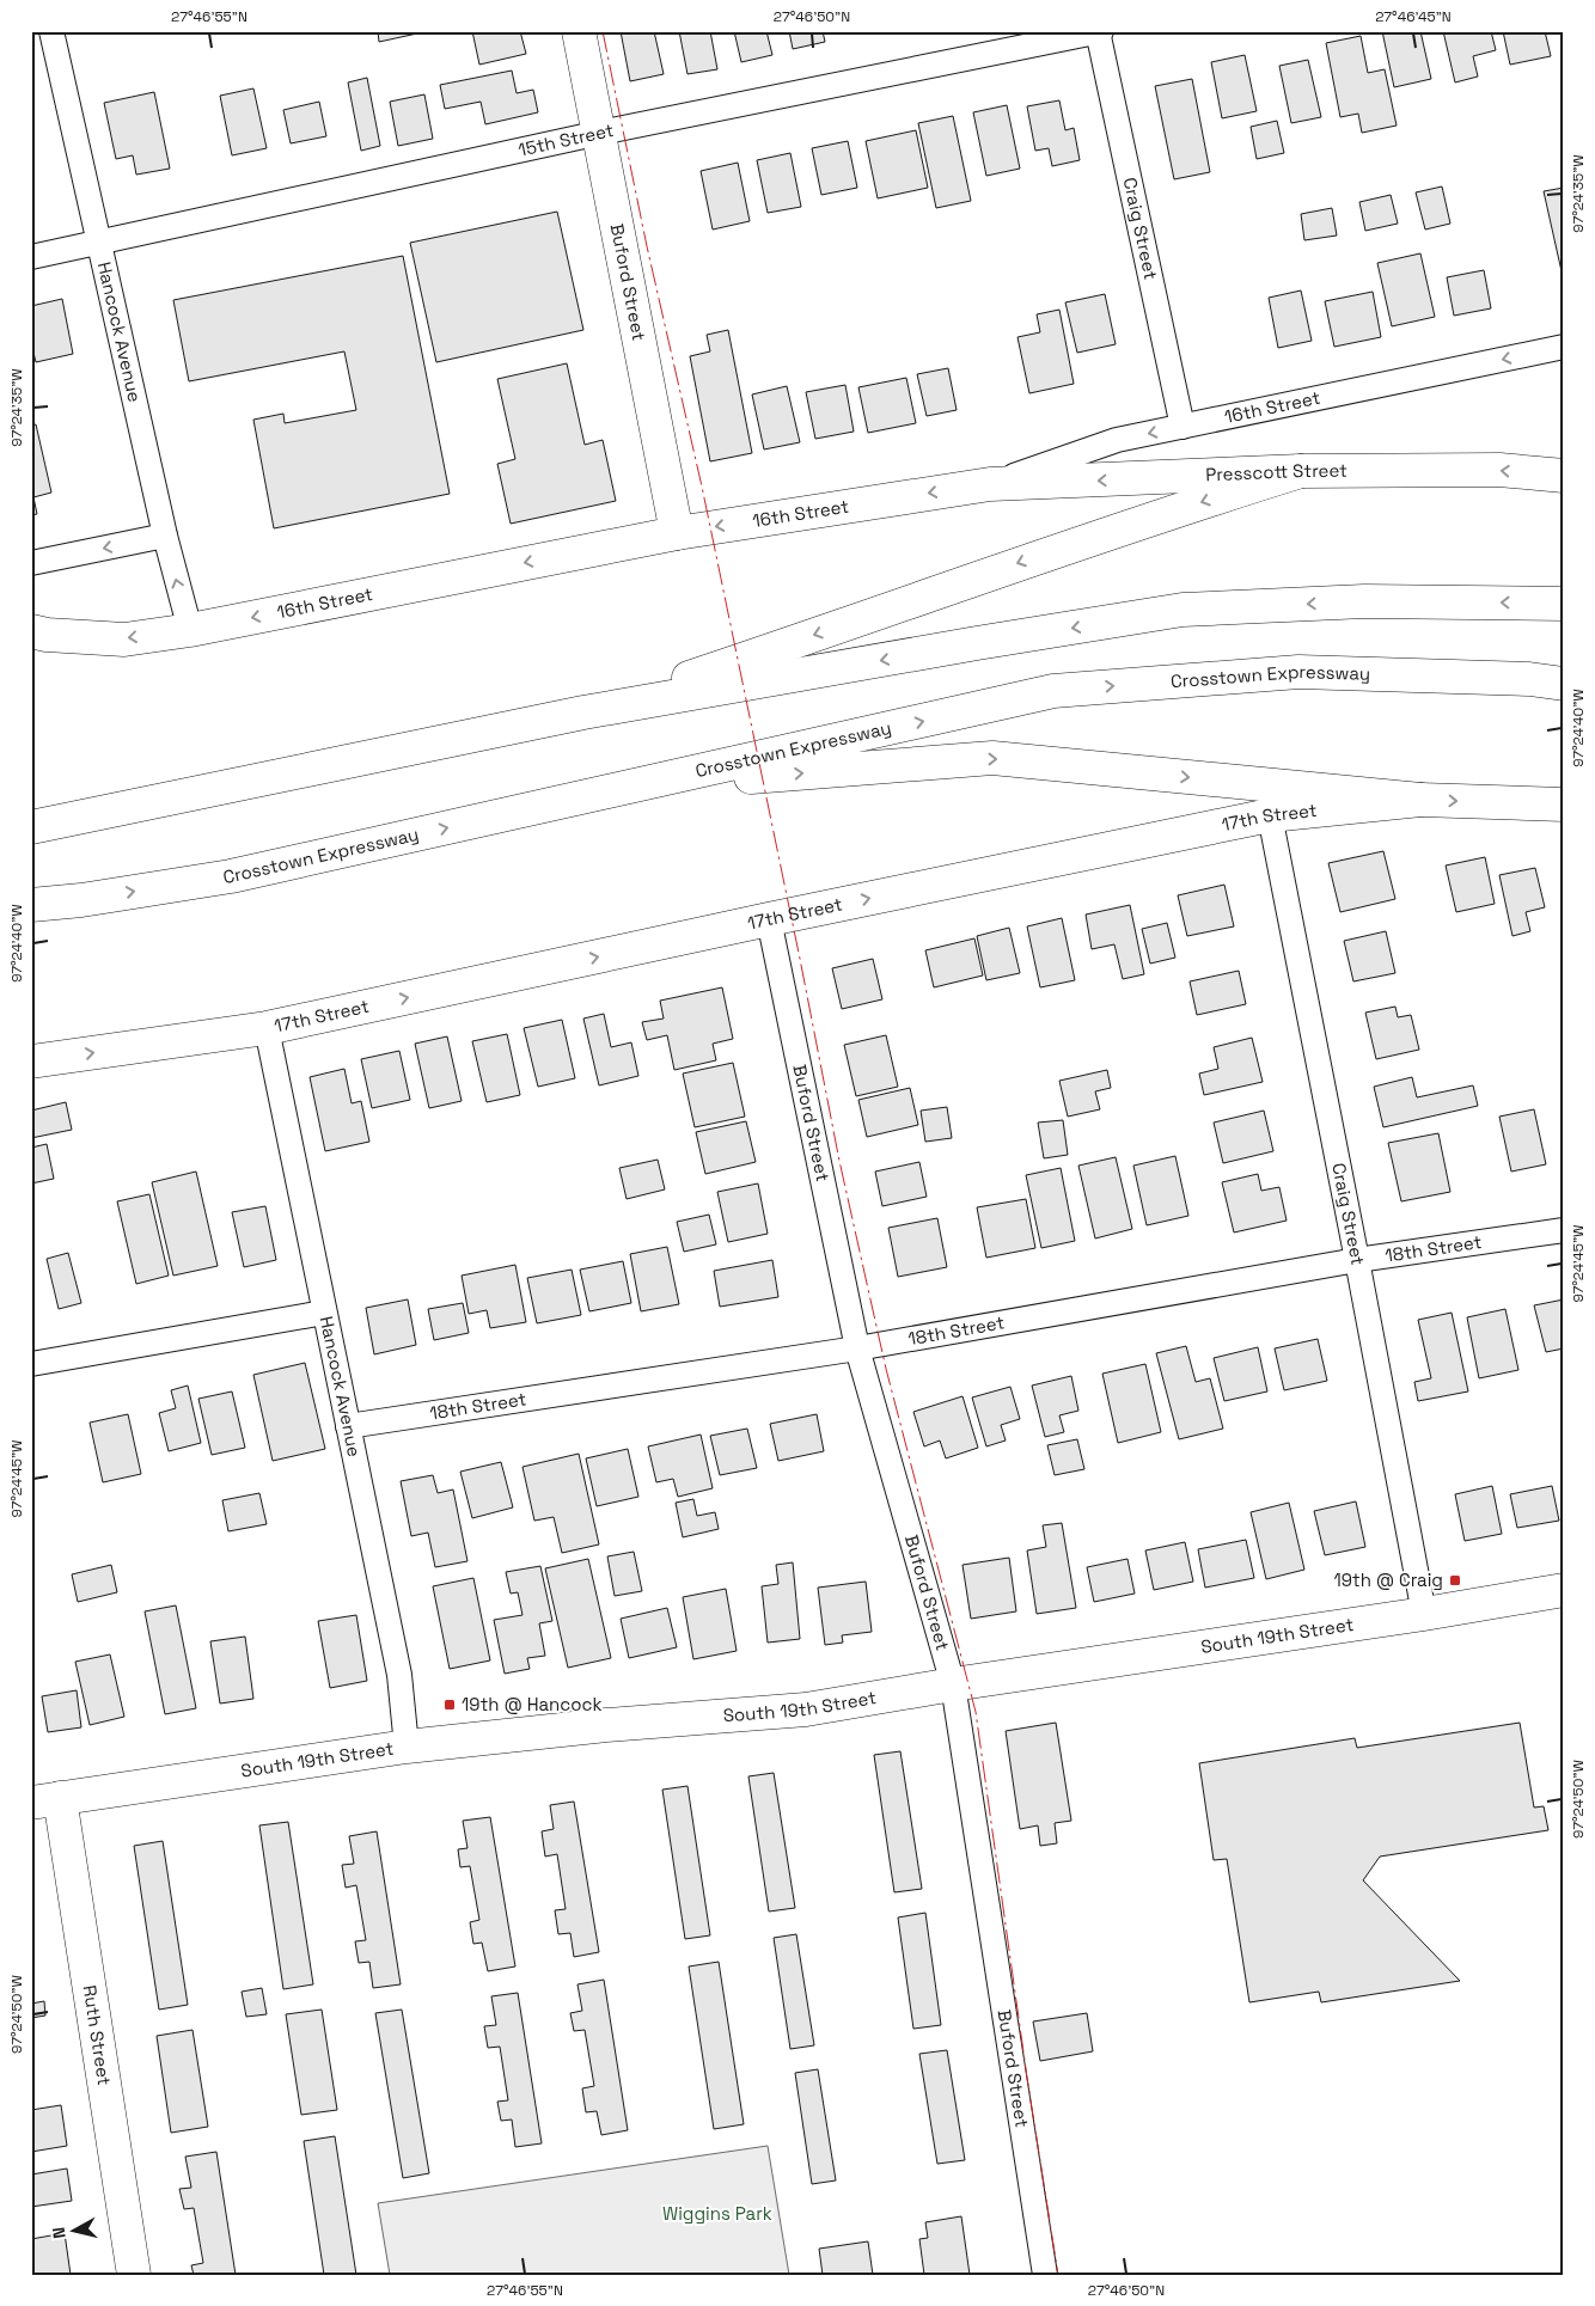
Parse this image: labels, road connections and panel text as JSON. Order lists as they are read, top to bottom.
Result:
{
  "streets": {
    "main road": [
      "Buford Street",
      "16th Street",
      "Presscott Street",
      "Crosstown Expressway",
      "17th Street",
      "South 19th Street",
      "Ruth Street"
    ],
    "street": [
      "15th Street",
      "Craig Street",
      "Hancock Avenue",
      "18th Street"
    ]
  },
  "crossings": [
    ["15th Street", "Craig Street"],
    ["15th Street", "Buford Street"],
    ["15th Street", "Hancock Avenue"],
    ["Craig Street", "16th Street"],
    ["Craig Street", "17th Street"],
    ["Craig Street", "18th Street"],
    ["Craig Street", "South 19th Street"],
    ["Buford Street", "16th Street"],
    ["Buford Street", "17th Street"],
    ["Buford Street", "18th Street"],
    ["Buford Street", "South 19th Street"],
    ["Hancock Avenue", "16th Street"],
    ["Hancock Avenue", "17th Street"],
    ["Hancock Avenue", "18th Street"],
    ["Hancock Avenue", "South 19th Street"],
    ["16th Street", "Presscott Street"],
    ["South 19th Street", "Ruth Street"]
  ],
  "one_way": ["16th Street"],
  "parks": ["Wiggins Park"],
  "places": {
    "transit": ["19th @ Craig", "19th @ Hancock"]
  },
  "north": "left",
  "coordinates": [
    "27°46'55\"N",
    "27°46'50\"N",
    "27°46'45\"N",
    "97°24'35\"W",
    "97°24'40\"W",
    "97°24'45\"W",
    "97°24'50\"W"
  ]
}
